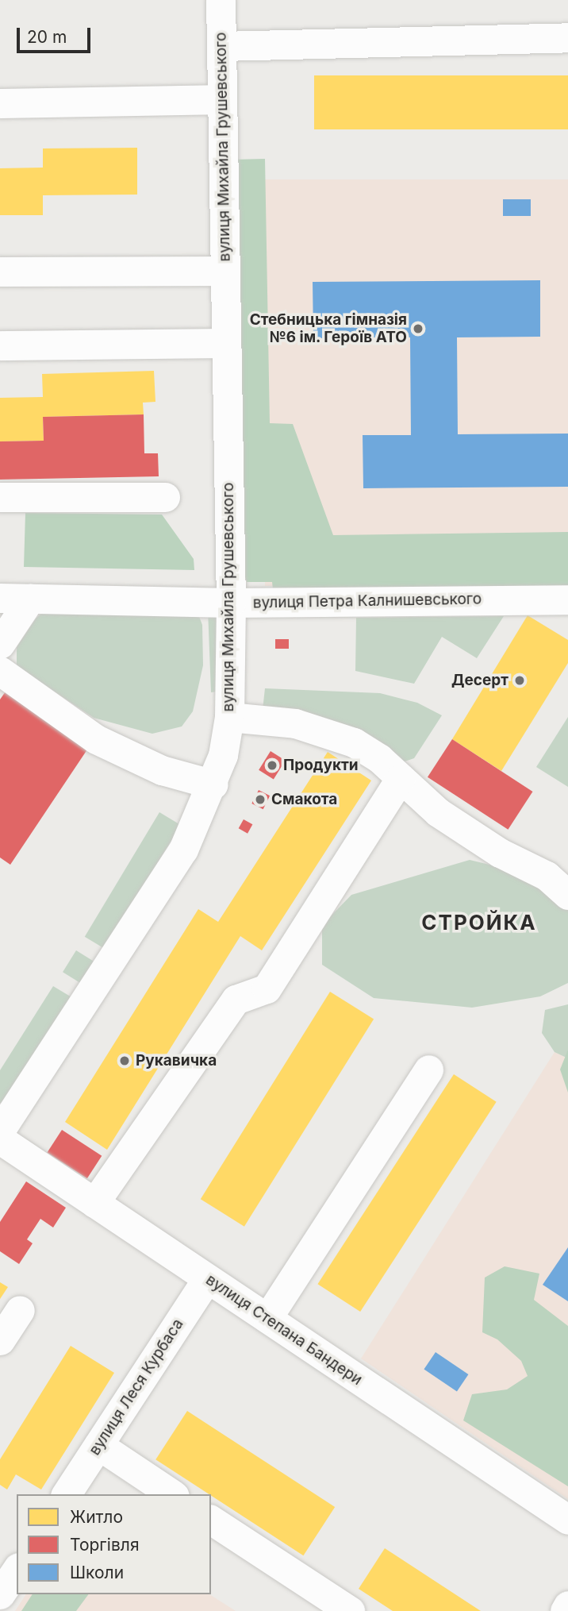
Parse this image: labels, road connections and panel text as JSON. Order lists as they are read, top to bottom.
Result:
{
  "streets": {
    "street": [
      "вулиця Михайла Грушевського",
      "вулиця Петра Калнишевського",
      "вулиця Степана Бандери",
      "вулиця Леся Курбаса"
    ]
  },
  "crossings": [
    ["вулиця Михайла Грушевського", "вулиця Петра Калнишевського"],
    ["вулиця Степана Бандери", "вулиця Леся Курбаса"]
  ],
  "districts": ["СТРОЙКА"],
  "places": [
    "Стебницька гімназія №6 ім. Героїв АТО",
    "Десерт",
    "Продукти",
    "Смакота",
    "Рукавичка"
  ],
  "legend": ["Житло", "Торгівля", "Школи"],
  "scale_bar": "20 m"
}
